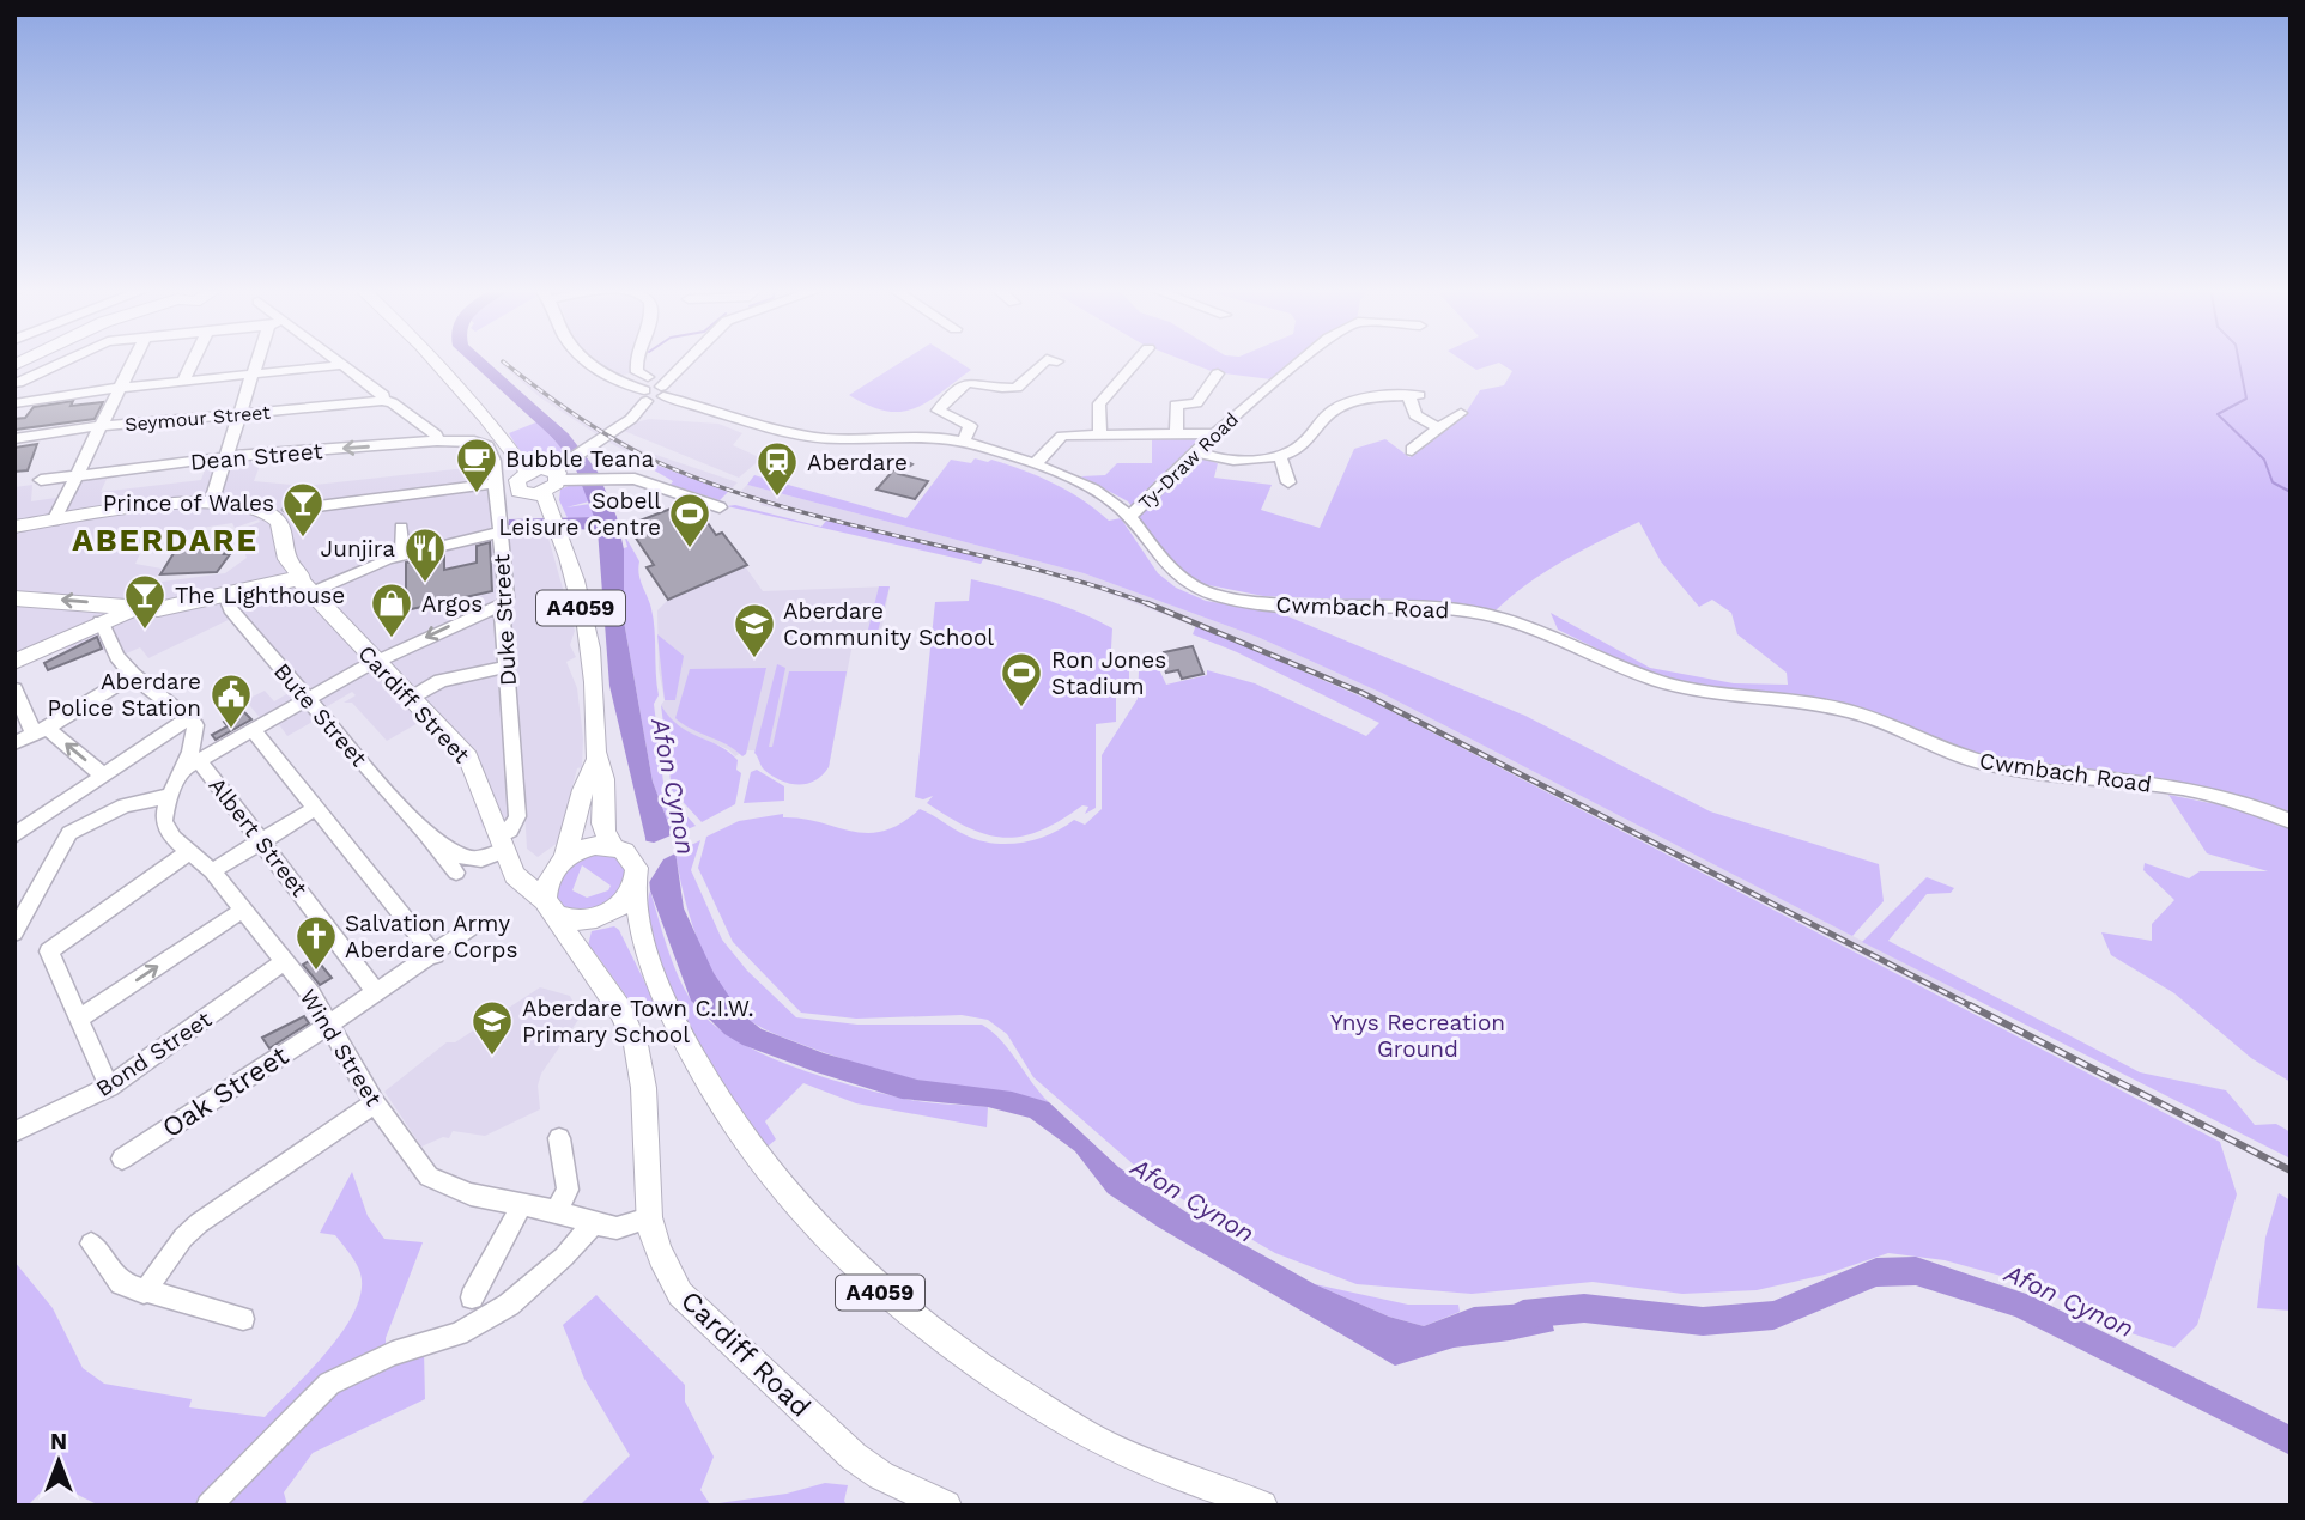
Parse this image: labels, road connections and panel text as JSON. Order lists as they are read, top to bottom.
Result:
{
  "streets": {
    "main road": ["A4059", "Cardiff Street", "Cardiff Road"],
    "street": [
      "Seymour Street",
      "Dean Street",
      "Ty-Draw Road",
      "Cwmbach Road",
      "Duke Street",
      "Bute Street",
      "Albert Street",
      "Wind Street",
      "Bond Street",
      "Oak Street"
    ]
  },
  "crossings": [
    ["Dean Street", "Duke Street"],
    ["Ty-Draw Road", "Cwmbach Road"],
    ["A4059", "Cardiff Street"],
    ["A4059", "Cardiff Road"],
    ["Duke Street", "Cardiff Street"],
    ["Duke Street", "Bute Street"],
    ["Cardiff Street", "Bute Street"],
    ["Cardiff Street", "Cardiff Road"],
    ["Albert Street", "Oak Street"],
    ["Wind Street", "Bond Street"],
    ["Wind Street", "Oak Street"],
    ["Wind Street", "Cardiff Road"]
  ],
  "districts": ["ABERDARE"],
  "water": ["Afon Cynon"],
  "parks": ["Ynys Recreation Ground"],
  "places": {
    "cafe": ["Bubble Teana"],
    "station": ["Aberdare"],
    "bar": ["Prince of Wales", "The Lighthouse"],
    "sports": ["Sobell Leisure Centre", "Ron Jones Stadium"],
    "restaurant": ["Junjira"],
    "shop": ["Argos"],
    "school or university": ["Aberdare Community School", "Aberdare Town C.I.W. Primary School"],
    "public building": ["Aberdare Police Station"],
    "church": ["Salvation Army Aberdare Corps"]
  },
  "north": "top"
}
